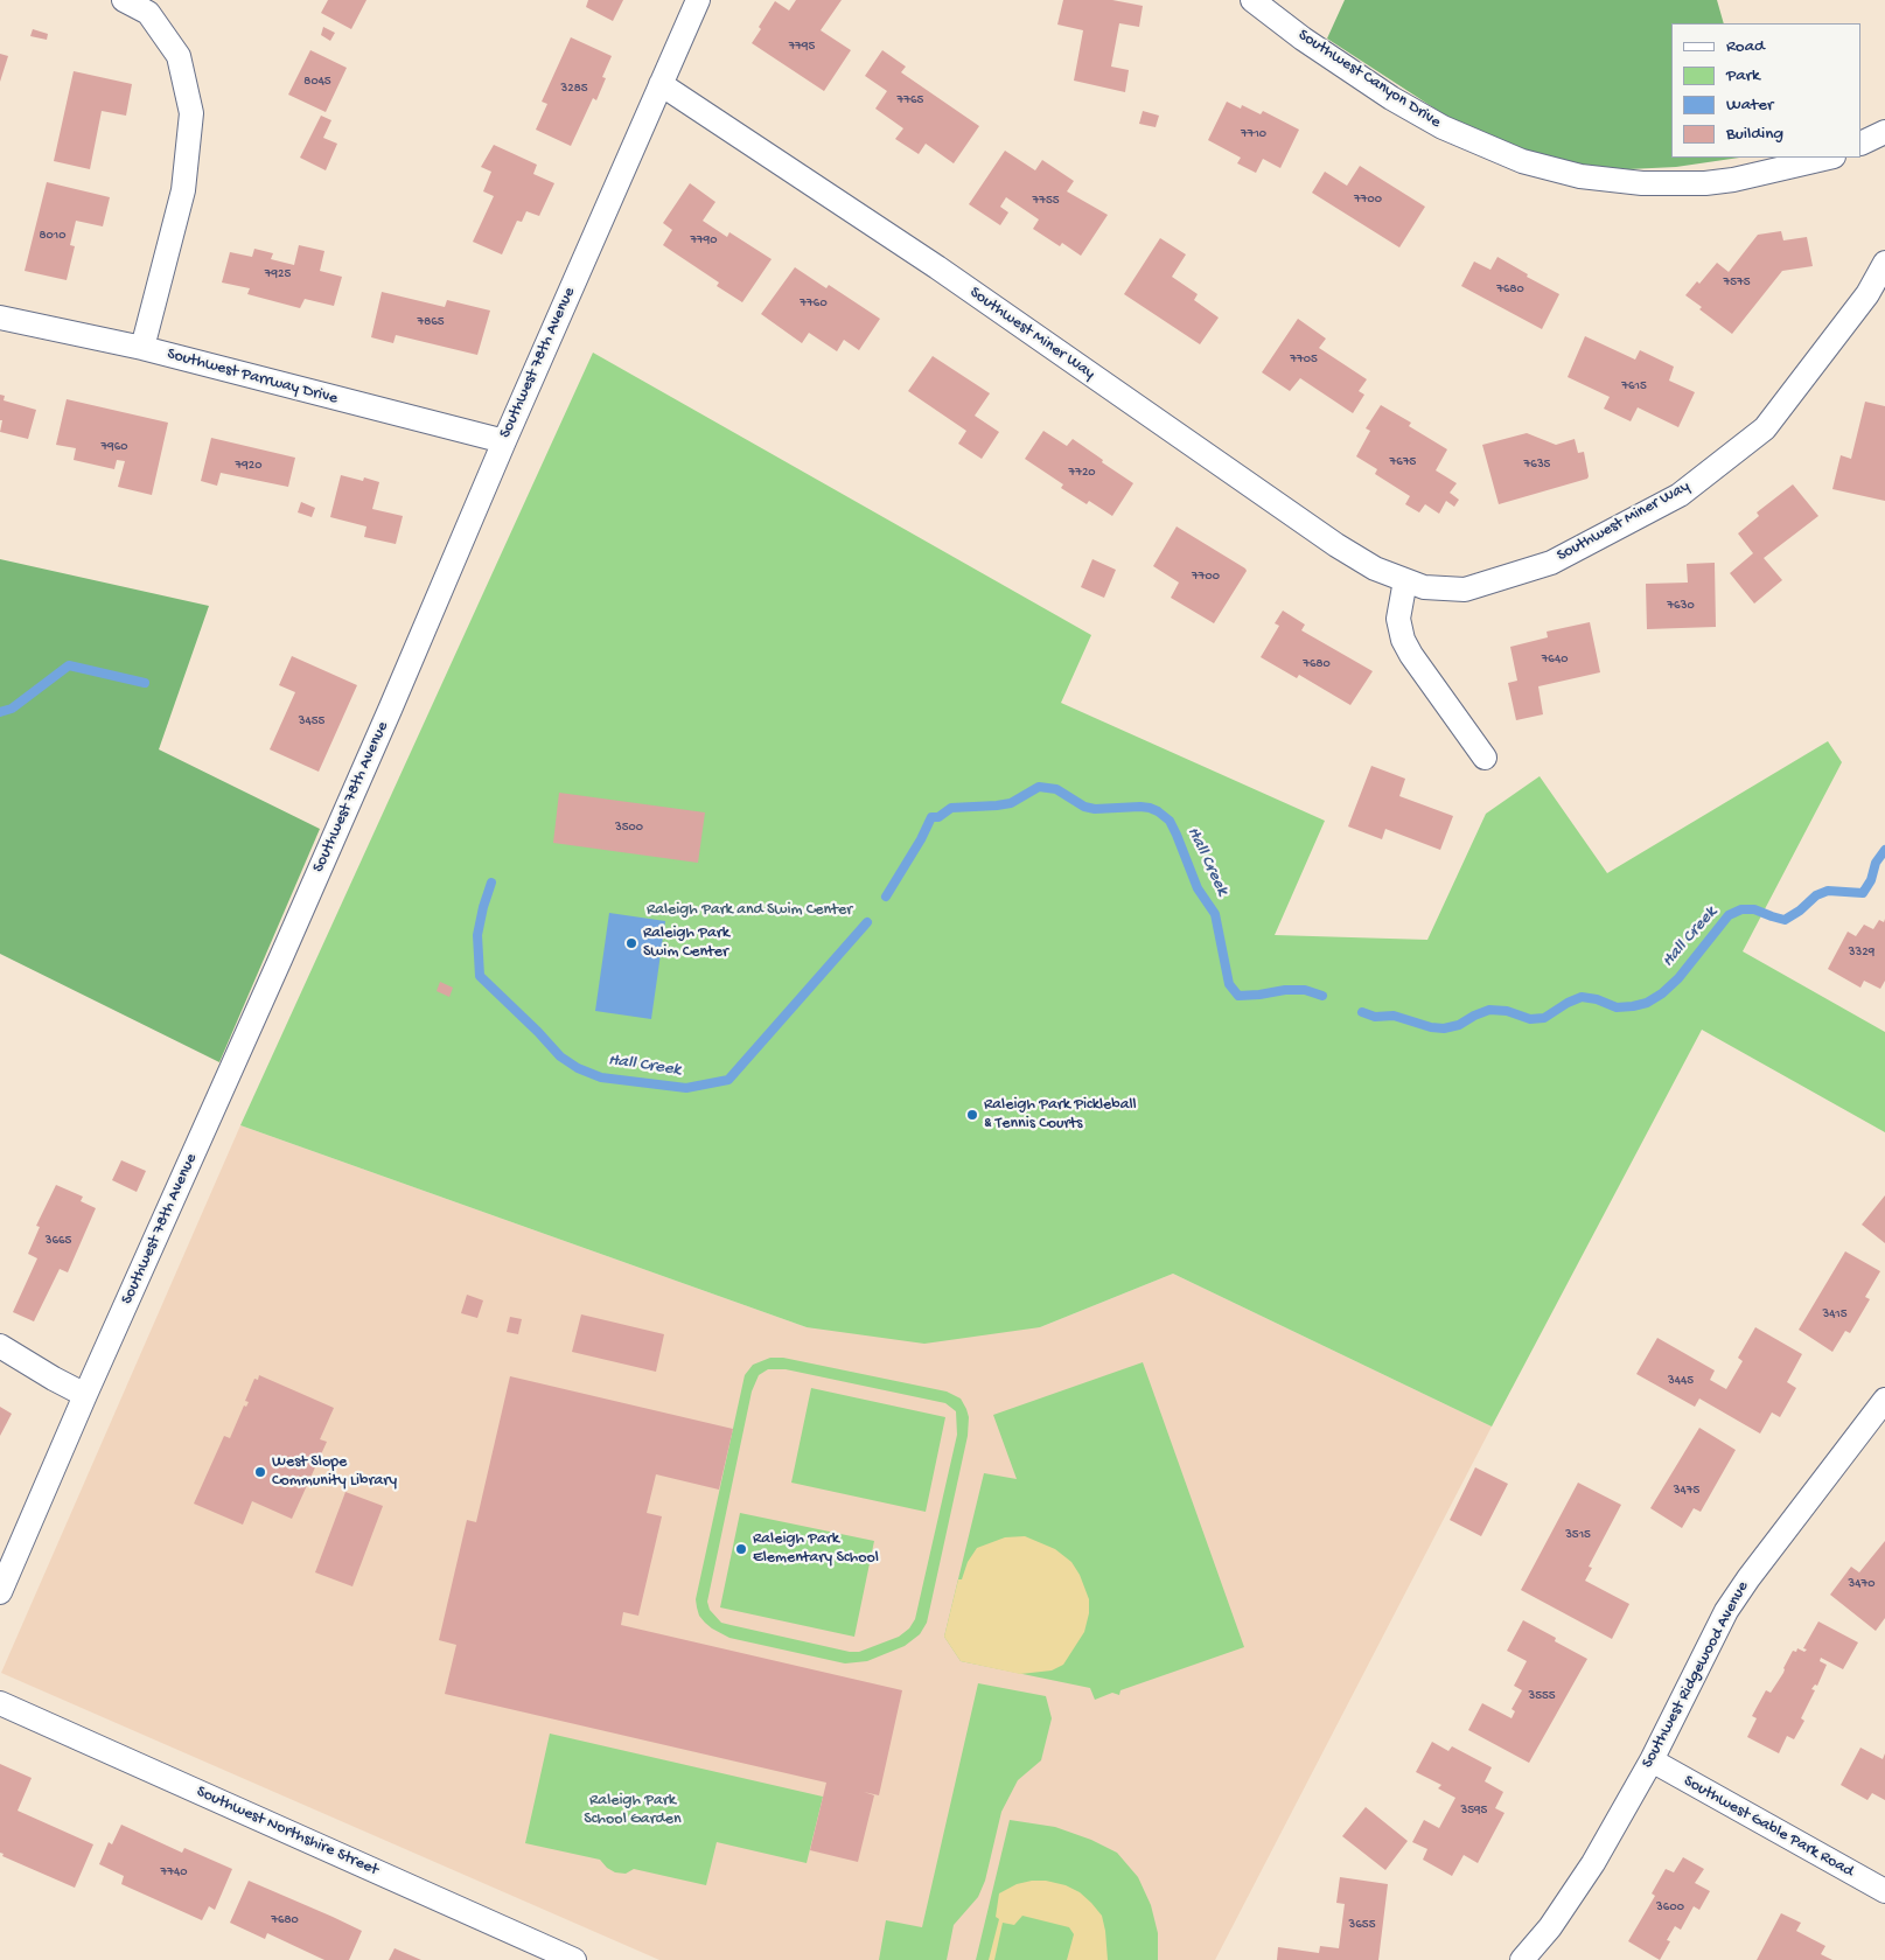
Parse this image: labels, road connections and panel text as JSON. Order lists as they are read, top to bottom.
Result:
{
  "streets": {
    "street": [
      "Southwest Canyon Drive",
      "Southwest Miner Way",
      "Southwest 78th Avenue",
      "Southwest Parrway Drive",
      "Southwest Ridgewood Avenue",
      "Southwest Gable Park Road",
      "Southwest Northshire Street"
    ]
  },
  "crossings": [
    ["Southwest Miner Way", "Southwest 78th Avenue"],
    ["Southwest 78th Avenue", "Southwest Parrway Drive"],
    ["Southwest Ridgewood Avenue", "Southwest Gable Park Road"]
  ],
  "water": ["Hall Creek"],
  "parks": ["Raleigh Park and Swim Center", "Raleigh Park School Garden"],
  "places": [
    "Raleigh Park Swim Center",
    "Raleigh Park Pickleball & Tennis Courts",
    "West Slope Community Library",
    "Raleigh Park Elementary School"
  ],
  "house_numbers": [
    "7795",
    "8045",
    "3285",
    "7765",
    "7710",
    "7700",
    "7755",
    "8010",
    "7790",
    "7925",
    "7575",
    "7680",
    "7760",
    "7865",
    "7705",
    "7615",
    "7960",
    "7675",
    "7635",
    "7920",
    "7720",
    "7700",
    "7630",
    "7640",
    "7680",
    "3455",
    "3500",
    "3329",
    "3665",
    "3415",
    "3445",
    "3475",
    "3515",
    "3470",
    "3555",
    "3595",
    "7740",
    "3600",
    "7680",
    "3655"
  ],
  "legend": [
    "Road",
    "Park",
    "Water",
    "Building"
  ]
}
